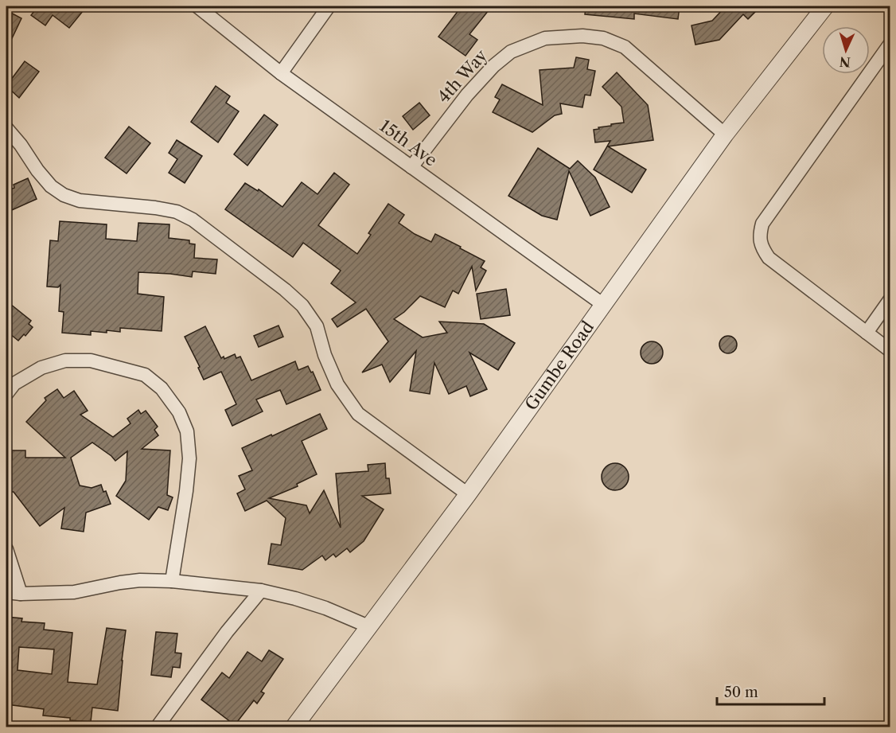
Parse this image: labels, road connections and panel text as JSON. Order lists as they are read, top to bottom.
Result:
{
  "streets": {
    "street": ["4th Way", "15th Ave", "Gumbe Road"]
  },
  "crossings": [
    ["4th Way", "15th Ave"],
    ["4th Way", "Gumbe Road"],
    ["15th Ave", "Gumbe Road"]
  ],
  "scale_bar": "50 m",
  "north": "bottom"
}
